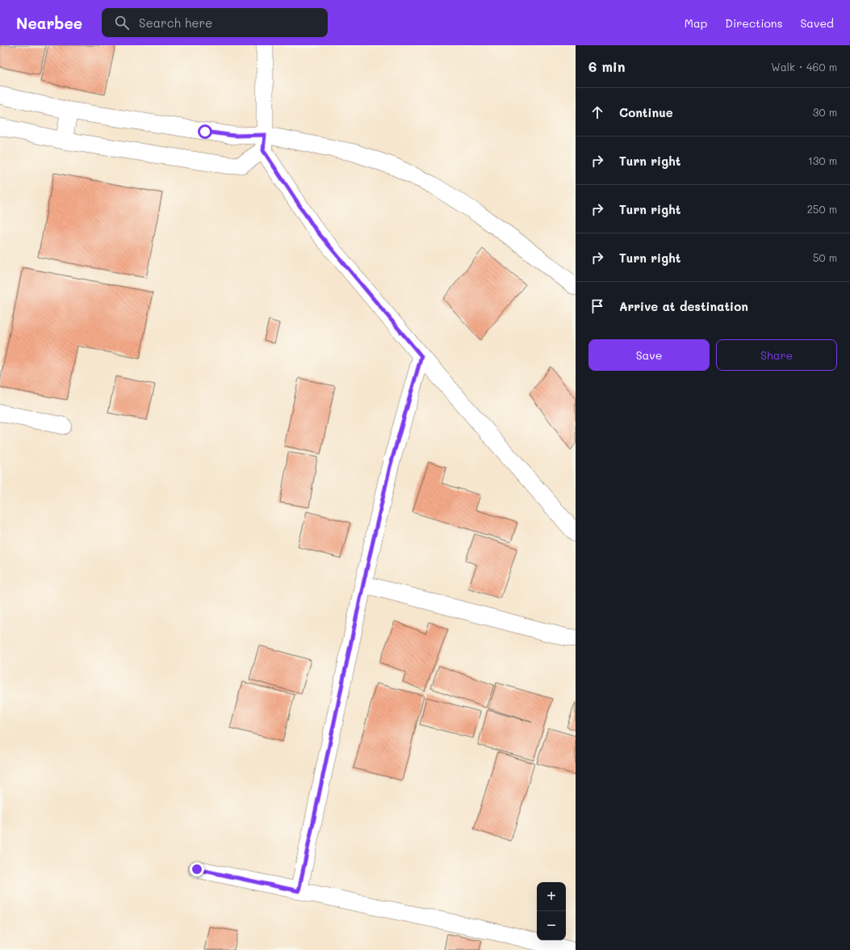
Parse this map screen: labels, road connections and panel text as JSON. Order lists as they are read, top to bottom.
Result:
{
  "page": {
    "header": "Nearbee",
    "search": "Search here",
    "nav": ["Map", "Directions", "Saved"],
    "heading": ["6 min", "Walk · 460 m"],
    "list": [
      ["Continue", "30 m"],
      ["Turn right", "130 m"],
      ["Turn right", "250 m"],
      ["Turn right", "50 m"],
      "Arrive at destination"
    ],
    "buttons": ["Save", "Share"],
    "map_buttons": ["+", "−"]
  }
}
